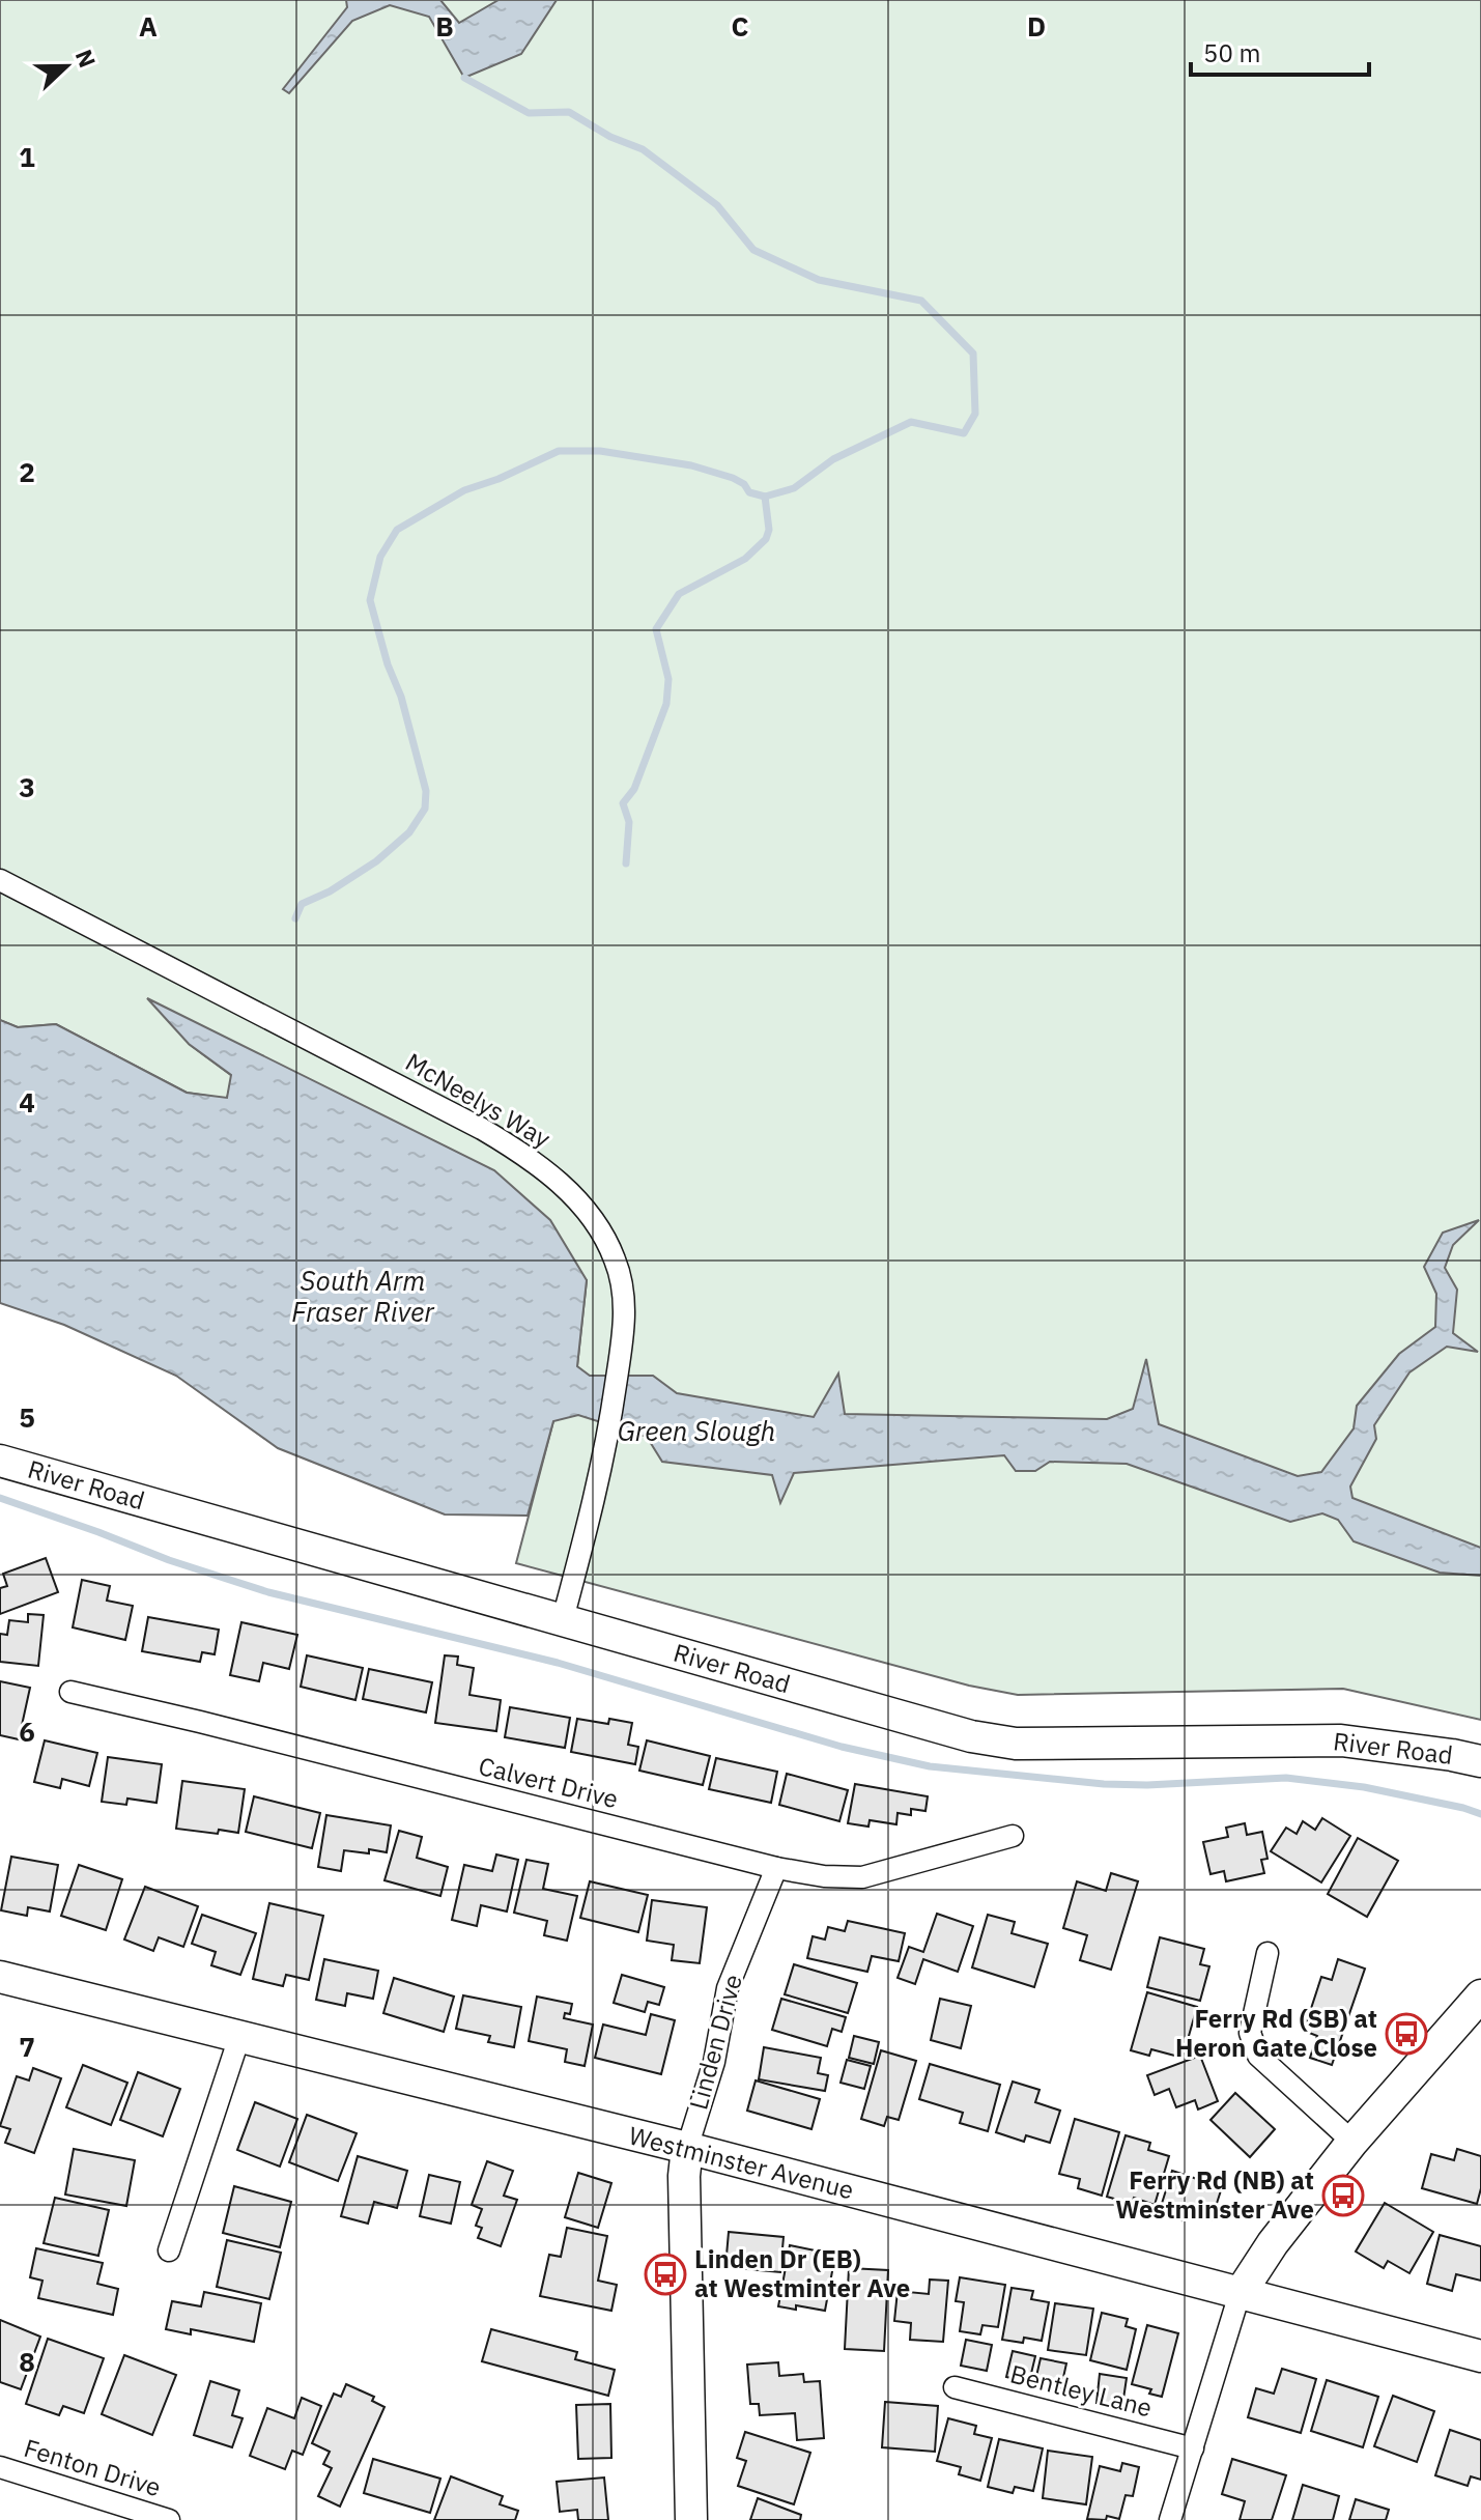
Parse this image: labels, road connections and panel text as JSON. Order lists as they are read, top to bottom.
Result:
{
  "streets": {
    "street": [
      "McNeelys Way",
      "River Road",
      "Calvert Drive",
      "Linden Drive",
      "Westminster Avenue",
      "Bentley Lane",
      "Fenton Drive"
    ]
  },
  "crossings": [
    ["McNeelys Way", "River Road"],
    ["Calvert Drive", "Linden Drive"],
    ["Linden Drive", "Westminster Avenue"]
  ],
  "water": ["South Arm Fraser River", "Green Slough"],
  "places": {
    "bus stop": ["Ferry Rd (SB) at Heron Gate Close", "Ferry Rd (NB) at Westminster Ave", "Linden Dr (EB) at Westminter Ave"]
  },
  "scale_bar": "50 m",
  "north": "right",
  "grid": {
    "columns": [
      "A",
      "B",
      "C",
      "D"
    ],
    "rows": [
      "1",
      "2",
      "3",
      "4",
      "5",
      "6",
      "7",
      "8"
    ]
  }
}
